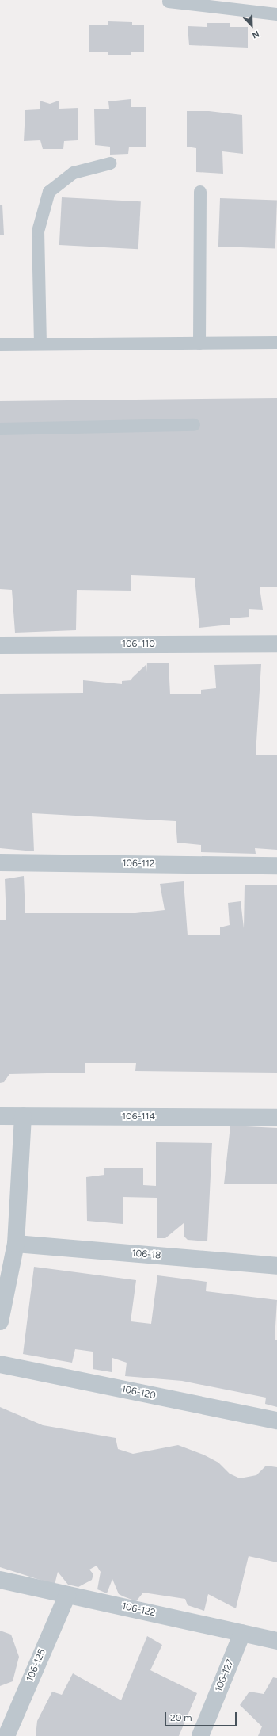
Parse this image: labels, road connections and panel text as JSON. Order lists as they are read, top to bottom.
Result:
{
  "streets": {
    "street": [
      "106-110",
      "106-112",
      "106-114",
      "106-18",
      "106-120",
      "106-122",
      "106-125",
      "106-127"
    ]
  },
  "crossings": [
    ["106-122", "106-125"],
    ["106-122", "106-127"]
  ],
  "scale_bar": "20 m",
  "north": "bottom right"
}
